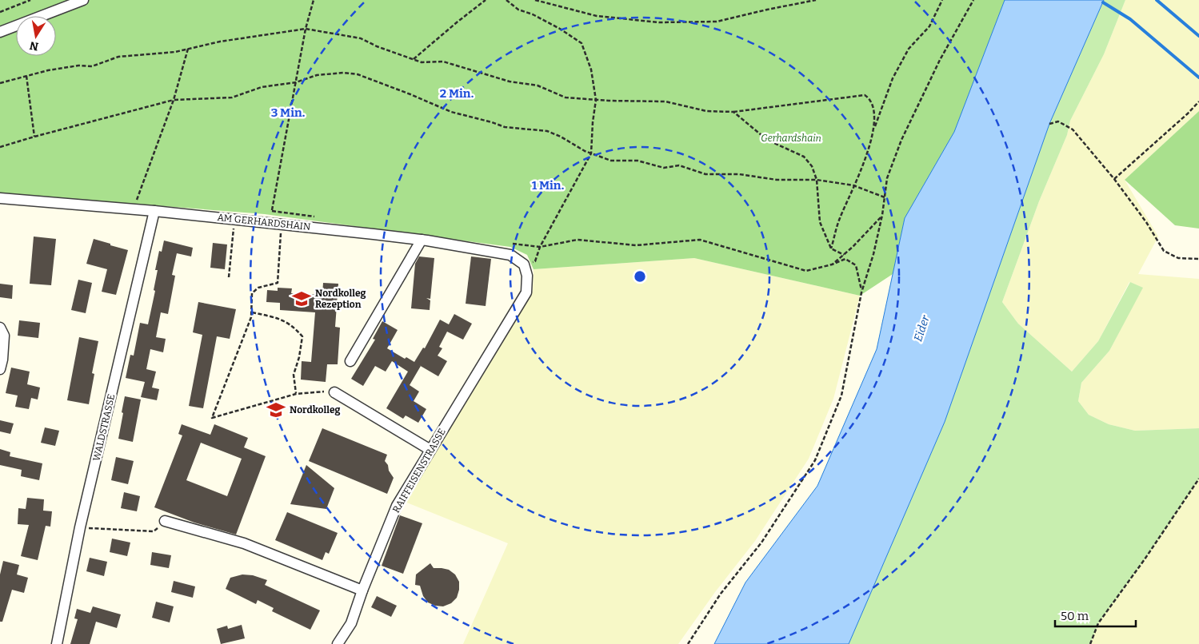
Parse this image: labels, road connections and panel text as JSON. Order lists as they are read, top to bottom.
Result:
{
  "streets": {
    "street": ["AM GERHARDSHAIN", "WALDSTRASSE", "RAIFFEISENSTRASSE"]
  },
  "crossings": [
    ["AM GERHARDSHAIN", "WALDSTRASSE"],
    ["AM GERHARDSHAIN", "RAIFFEISENSTRASSE"]
  ],
  "water": ["Eider"],
  "parks": ["Gerhardshain"],
  "places": {
    "school or university": ["Nordkolleg Rezeption", "Nordkolleg"]
  },
  "scale_bar": "50 m",
  "north": "bottom",
  "rings": ["2 Min.", "3 Min.", "1 Min."]
}
